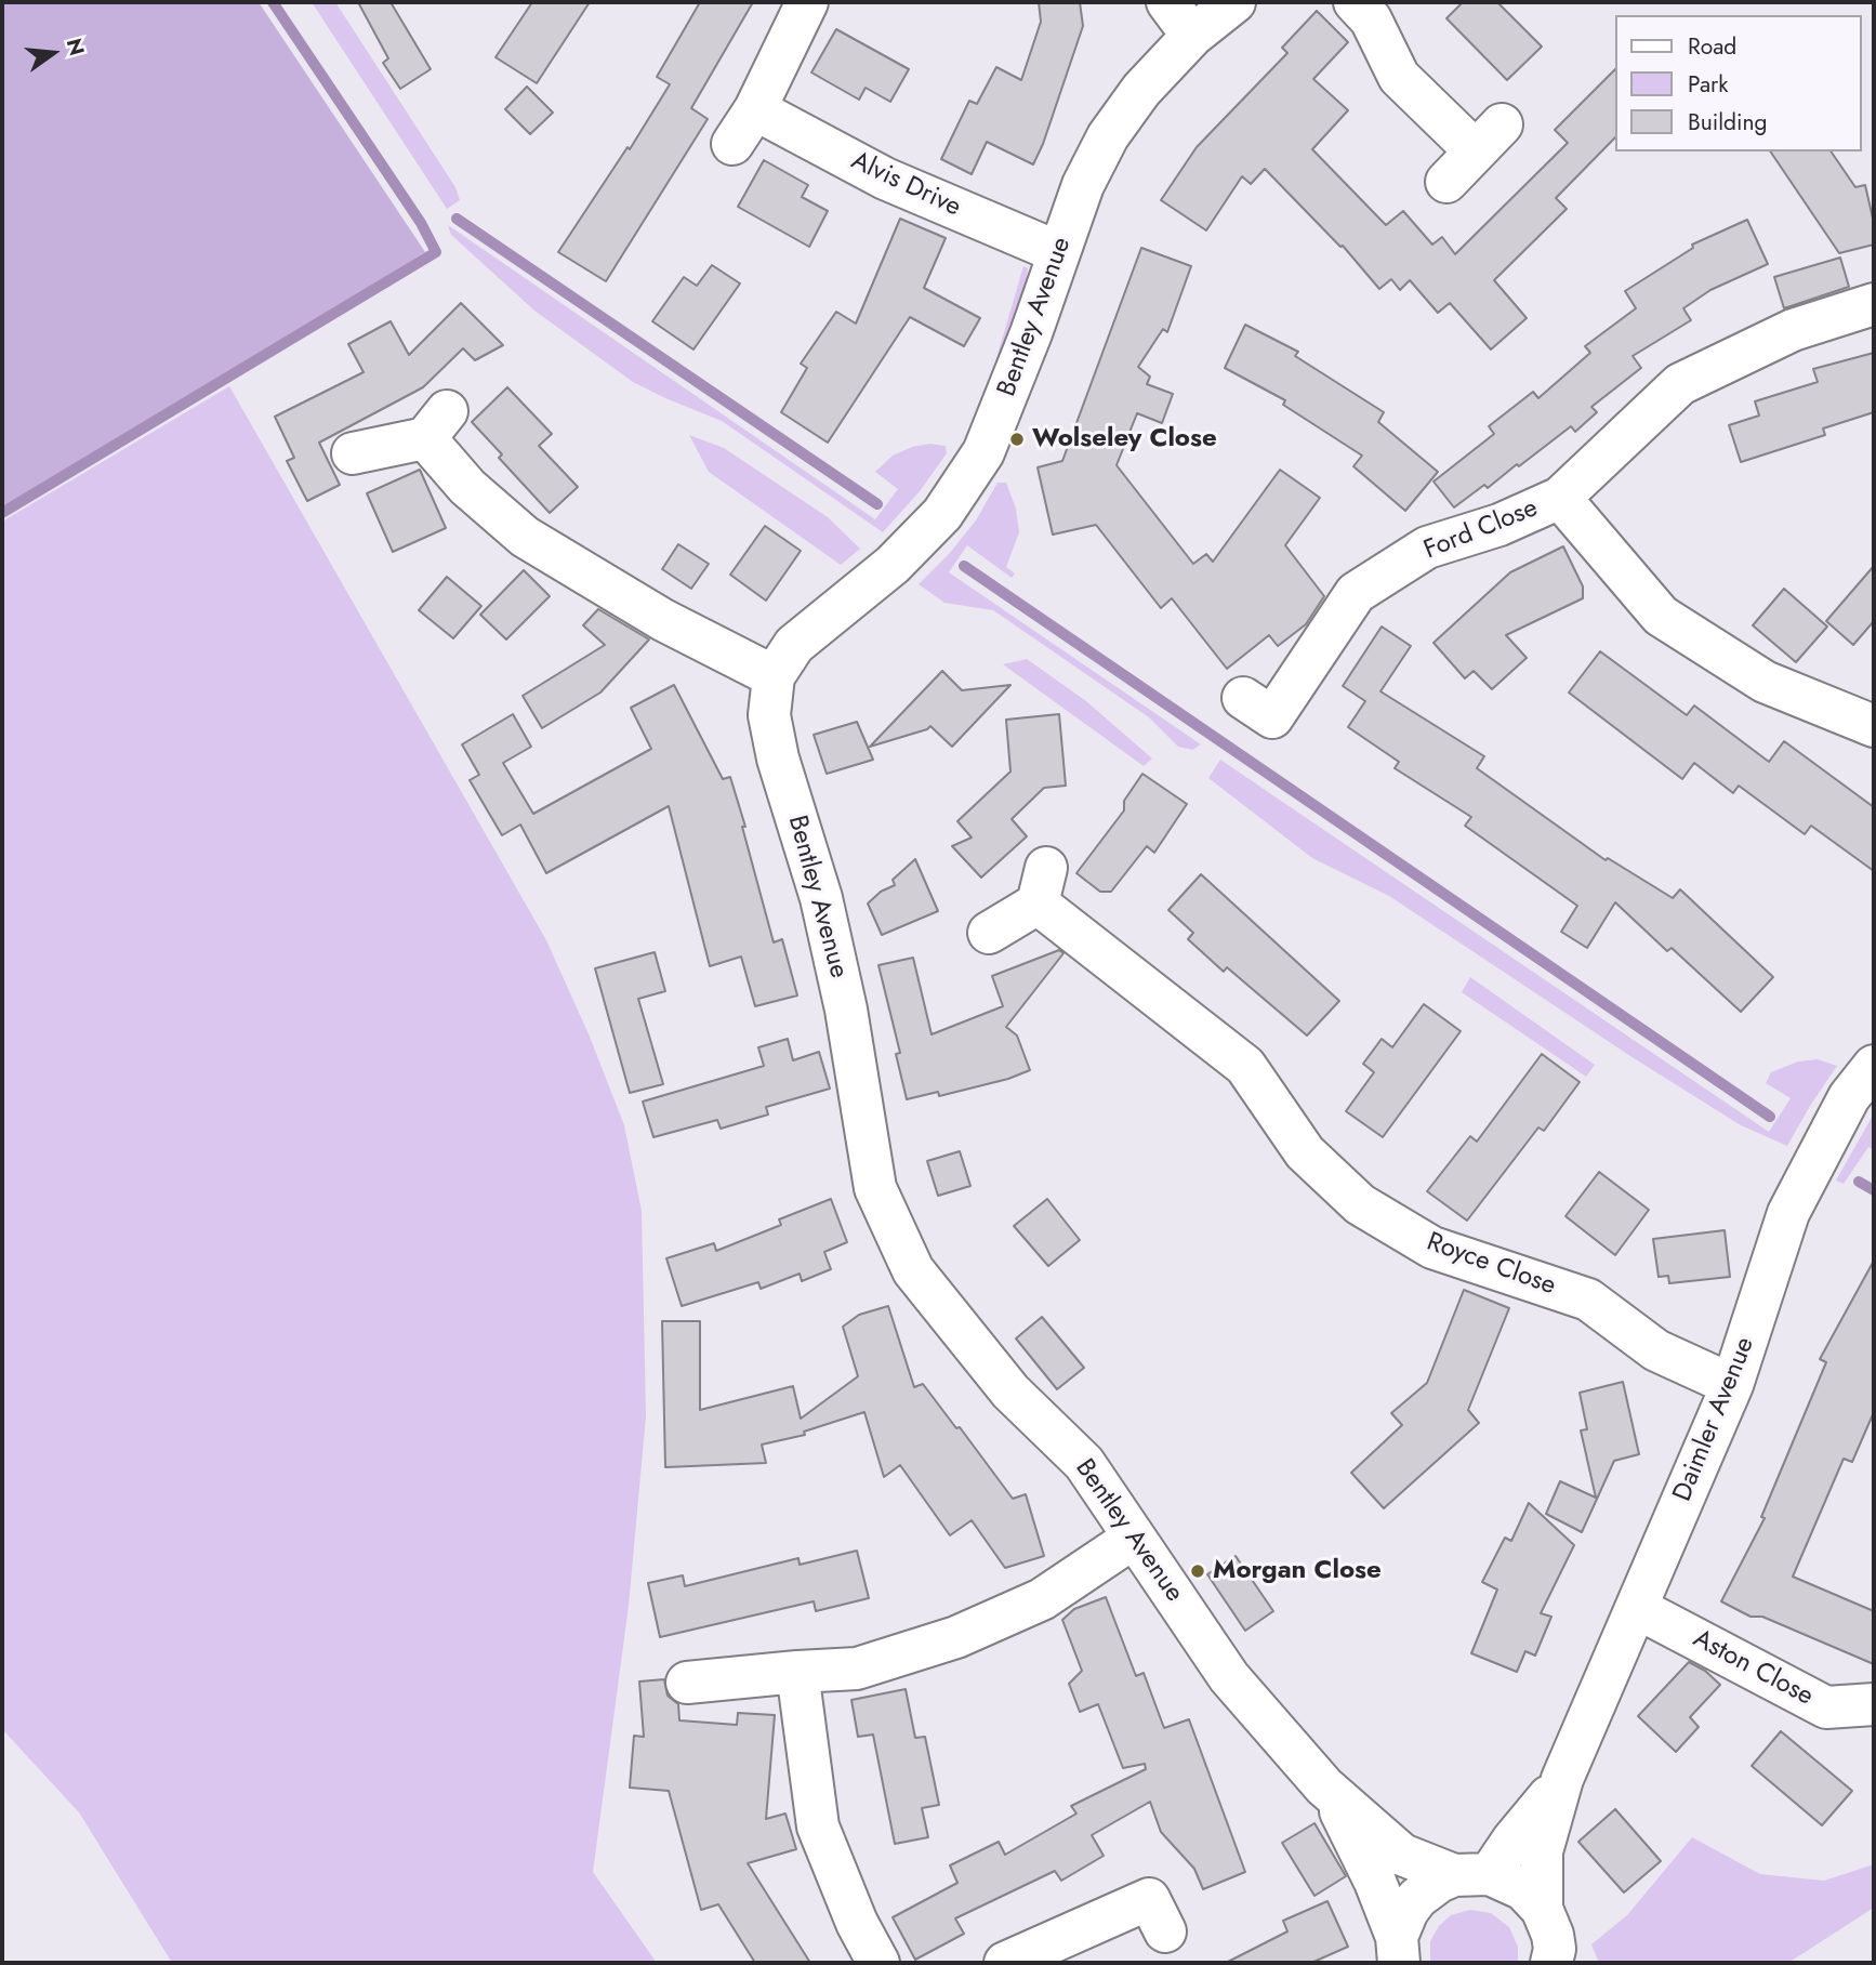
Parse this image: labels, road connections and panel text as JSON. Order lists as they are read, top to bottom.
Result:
{
  "streets": {
    "street": [
      "Alvis Drive",
      "Bentley Avenue",
      "Ford Close",
      "Royce Close",
      "Daimler Avenue",
      "Aston Close"
    ]
  },
  "crossings": [
    ["Alvis Drive", "Bentley Avenue"],
    ["Bentley Avenue", "Daimler Avenue"],
    ["Royce Close", "Daimler Avenue"],
    ["Daimler Avenue", "Aston Close"]
  ],
  "places": ["Wolseley Close", "Morgan Close"],
  "legend": ["Road", "Park", "Building"],
  "north": "right"
}
